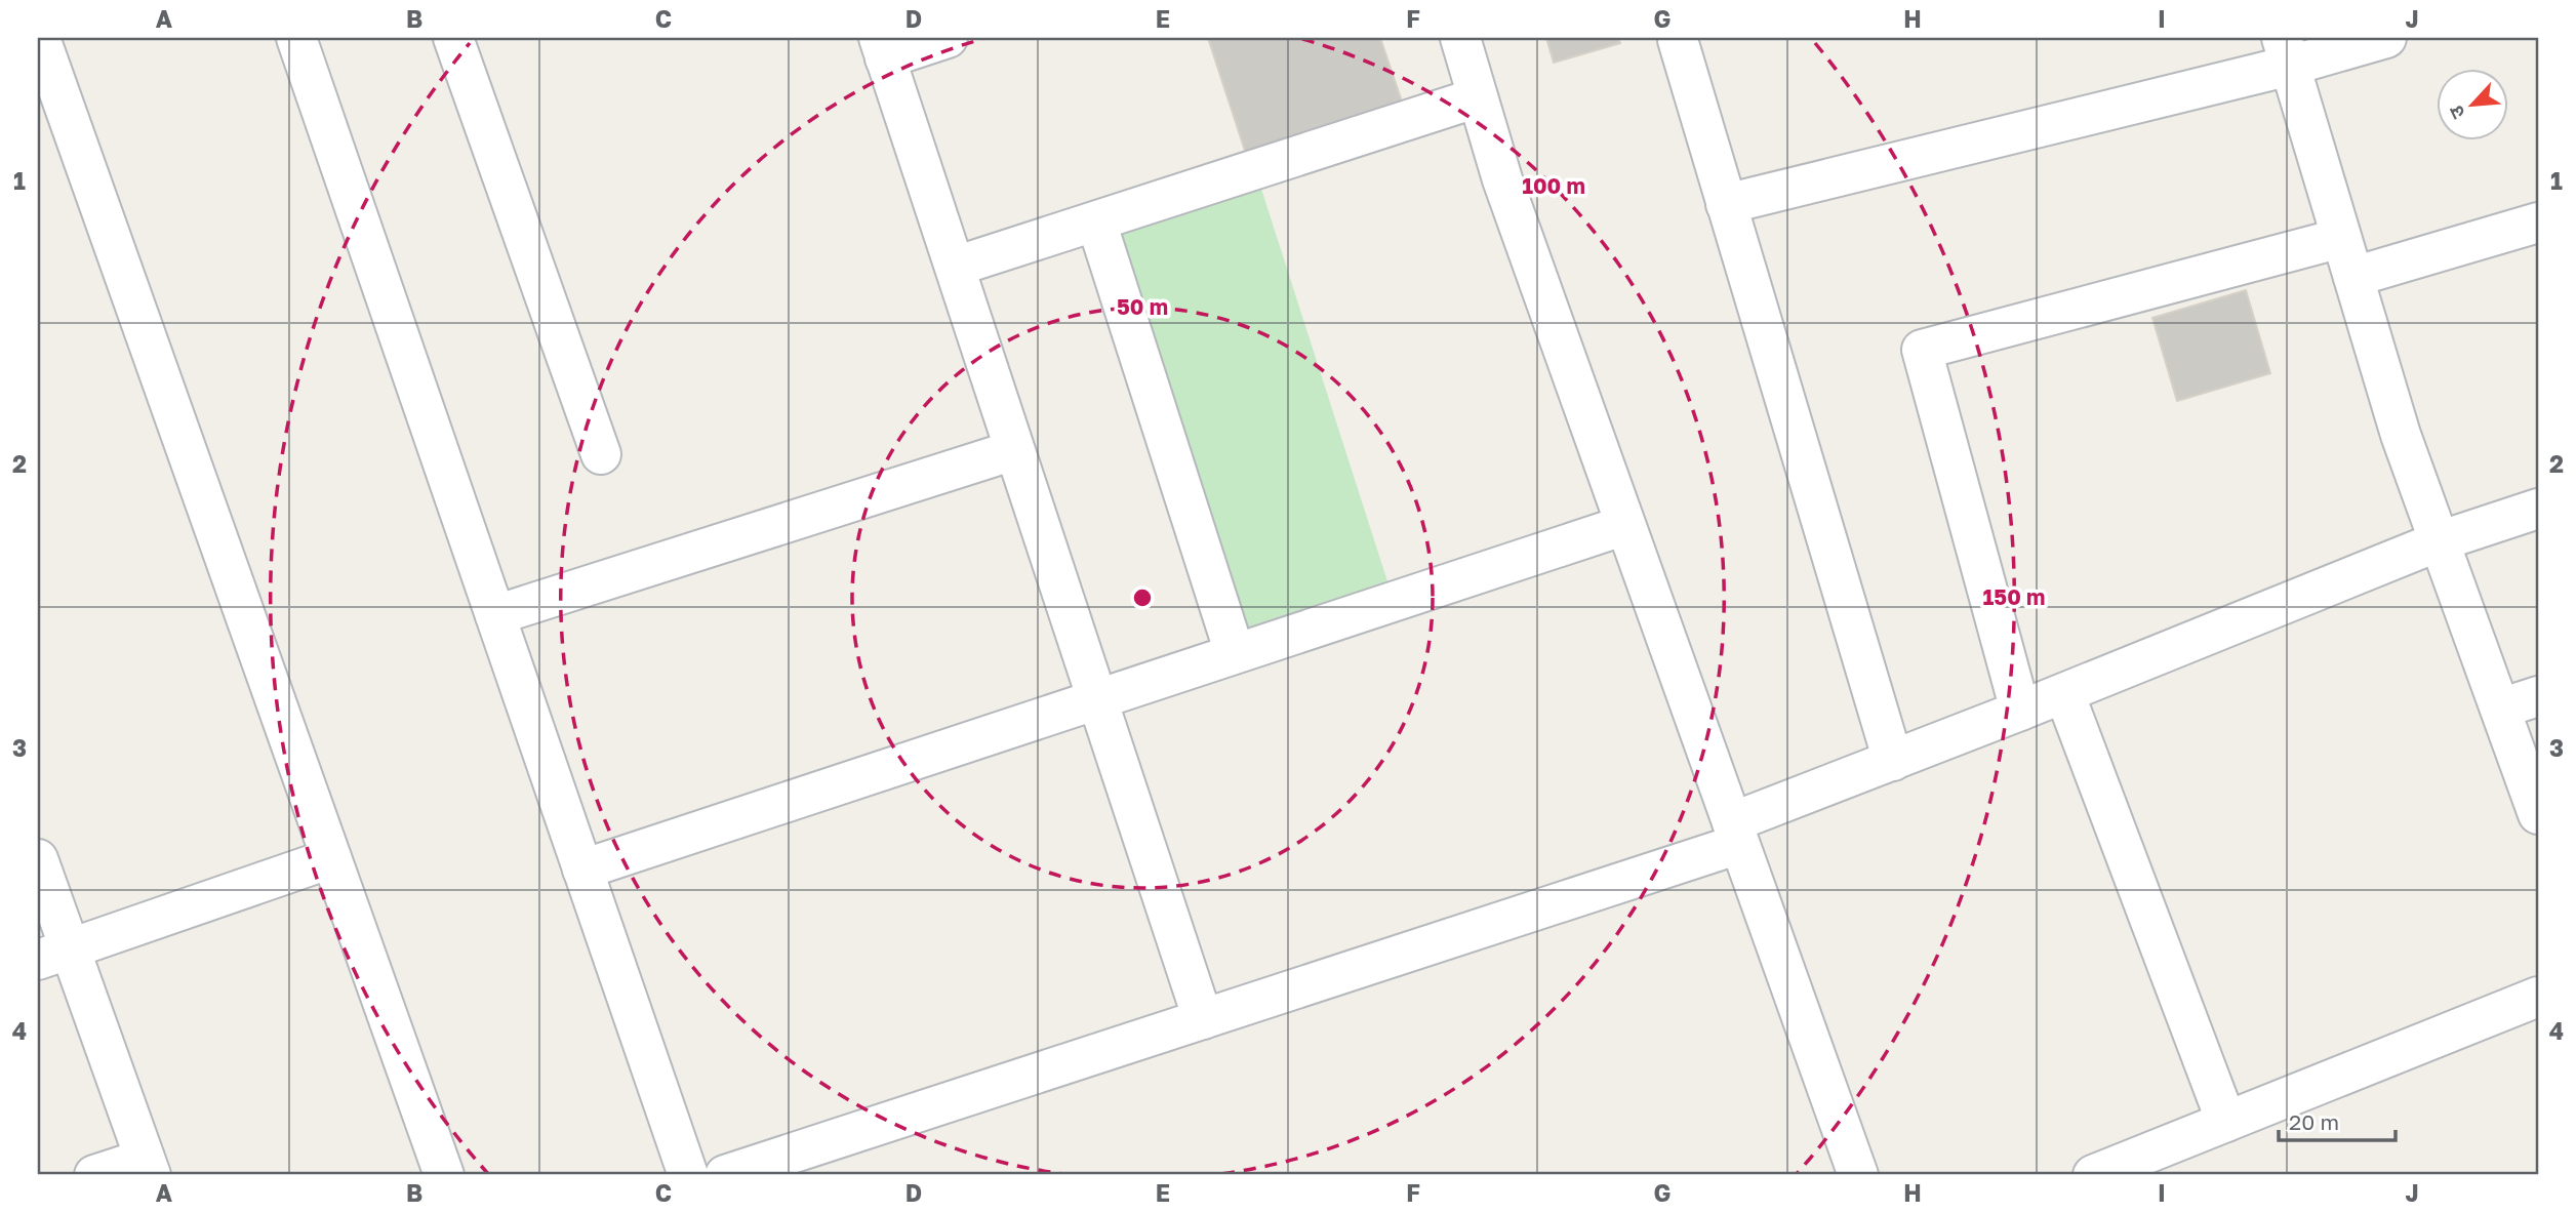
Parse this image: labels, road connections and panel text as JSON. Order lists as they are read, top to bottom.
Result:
{
  "scale_bar": "20 m",
  "north": "bottom left",
  "grid": {
    "columns": [
      "A",
      "B",
      "C",
      "D",
      "E",
      "F",
      "G",
      "H",
      "I",
      "J"
    ],
    "rows": [
      "1",
      "2",
      "3",
      "4"
    ]
  },
  "rings": ["100 m", "50 m", "150 m"]
}
